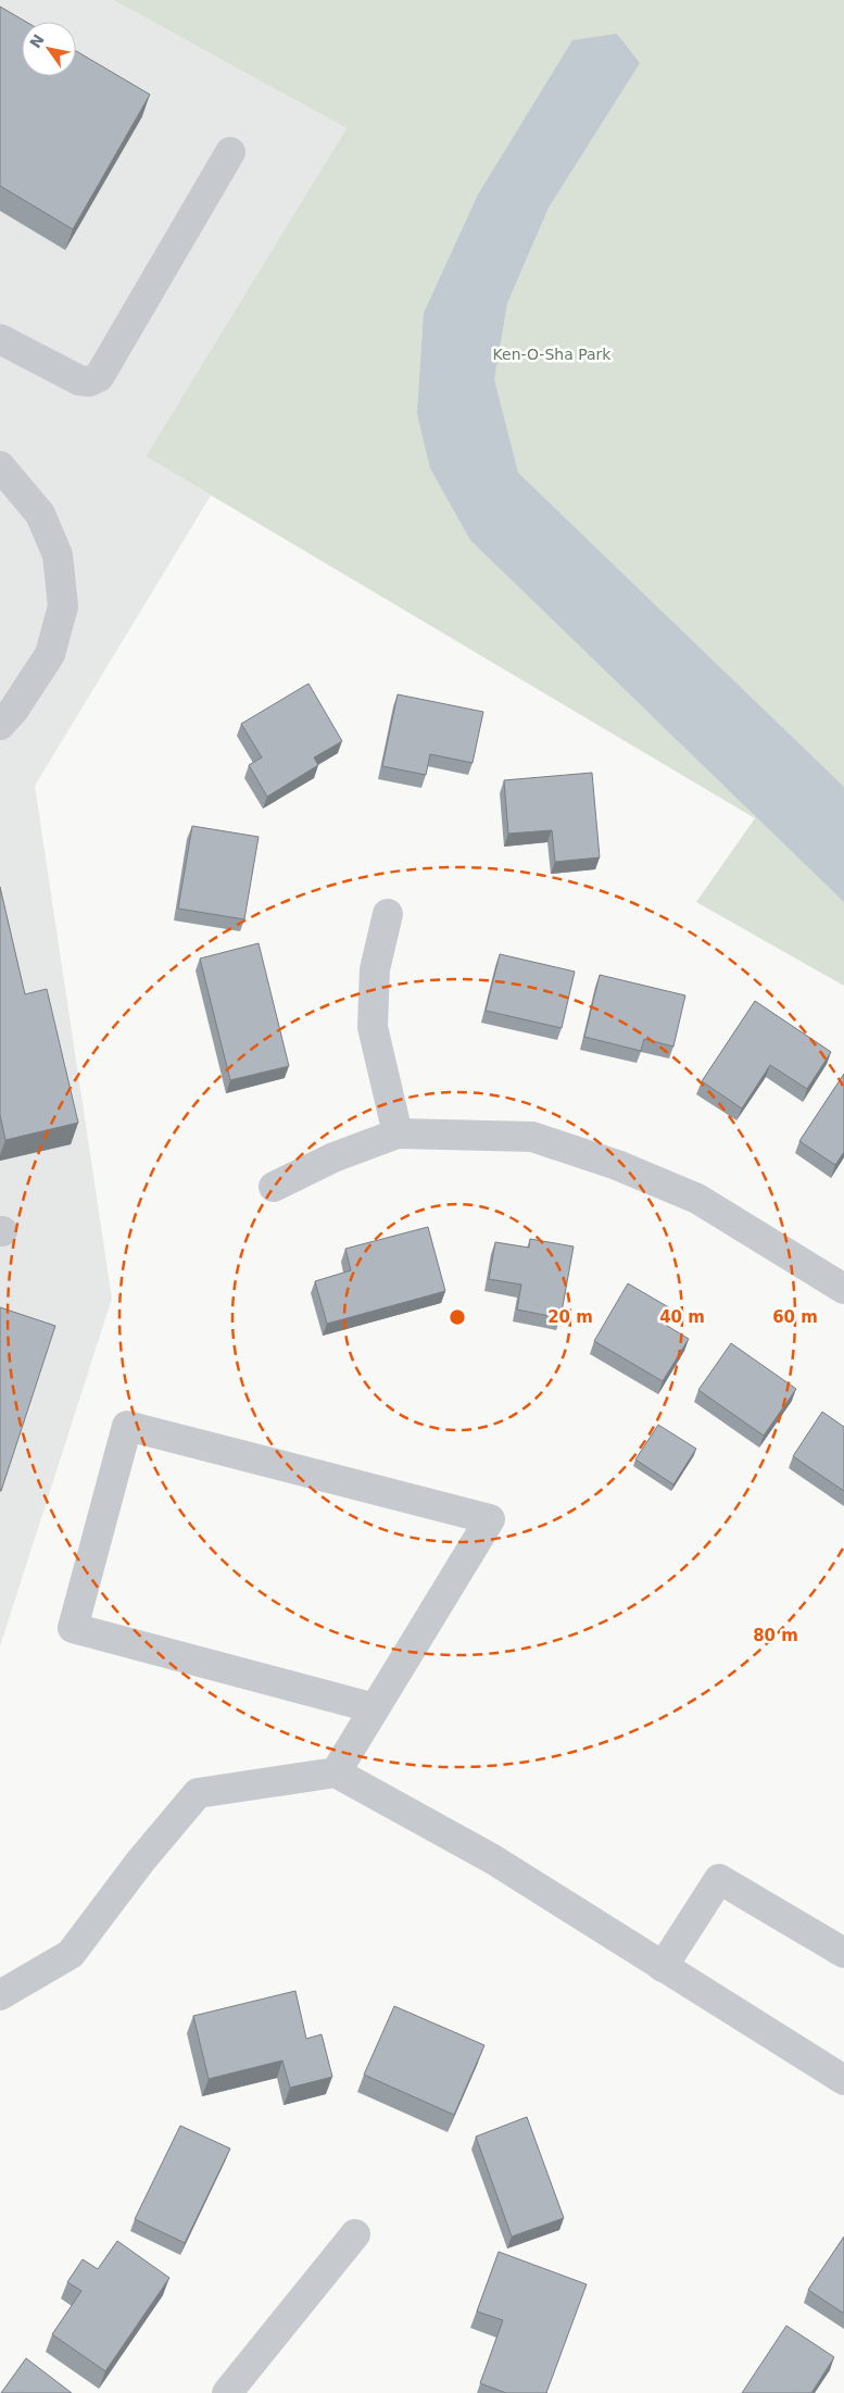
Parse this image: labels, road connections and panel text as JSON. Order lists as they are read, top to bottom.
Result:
{
  "parks": ["Ken-O-Sha Park"],
  "north": "top left",
  "rings": [
    "20 m",
    "40 m",
    "60 m",
    "80 m"
  ]
}
